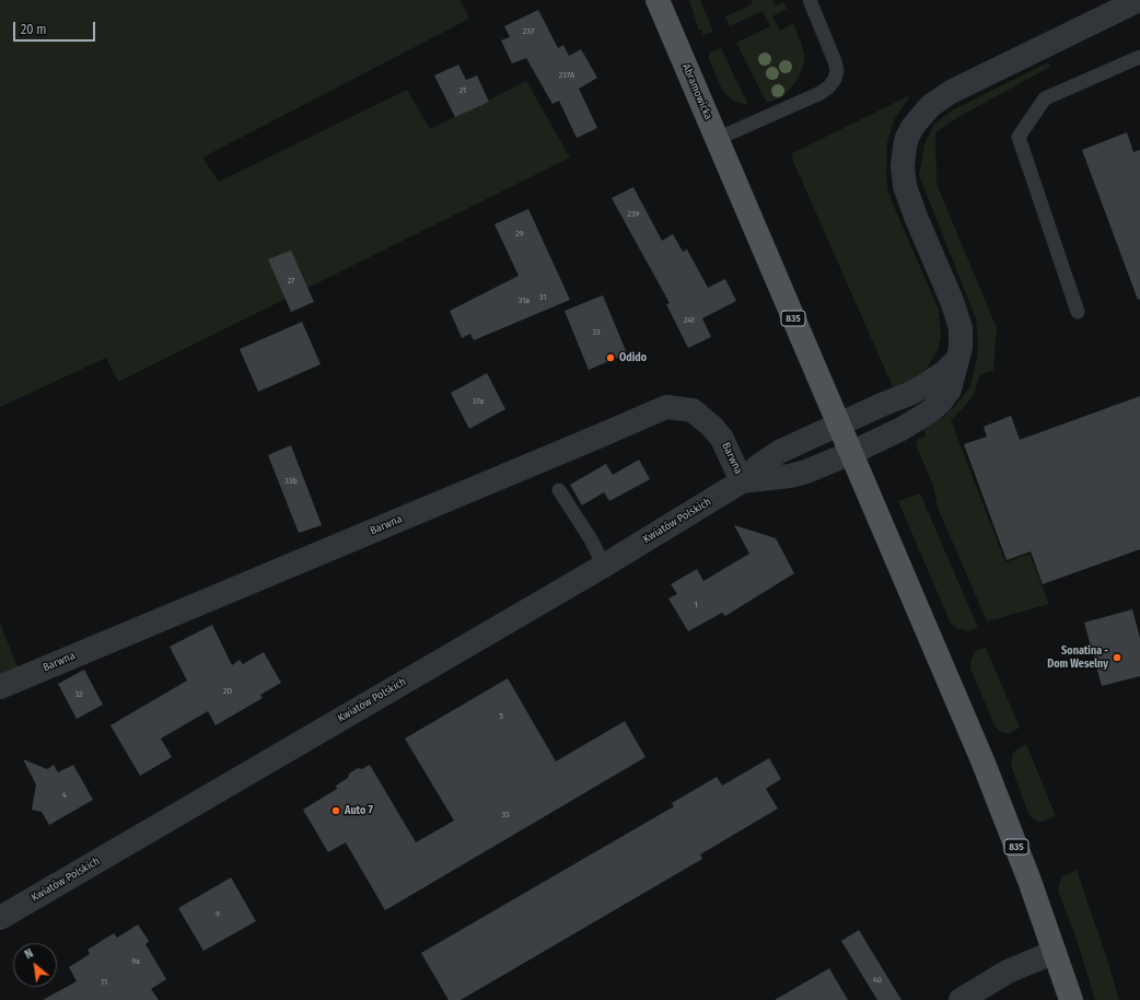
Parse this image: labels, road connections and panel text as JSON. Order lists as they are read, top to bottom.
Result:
{
  "streets": {
    "main road": ["Abramowicka", "835"],
    "street": ["Barwna", "Kwiatów Polskich"]
  },
  "crossings": [
    ["Abramowicka", "835"],
    ["Abramowicka", "Kwiatów Polskich"],
    ["835", "Kwiatów Polskich"],
    ["Barwna", "Kwiatów Polskich"]
  ],
  "places": ["Odido", "Sonatina - Dom Weselny", "Auto 7"],
  "house_numbers": [
    "237",
    "237A",
    "21",
    "239",
    "29",
    "27",
    "31",
    "31a",
    "241",
    "33",
    "37a",
    "33b",
    "1",
    "2D",
    "32",
    "5",
    "4",
    "33",
    "9",
    "9a",
    "40",
    "11"
  ],
  "scale_bar": "20 m",
  "north": "top left"
}
